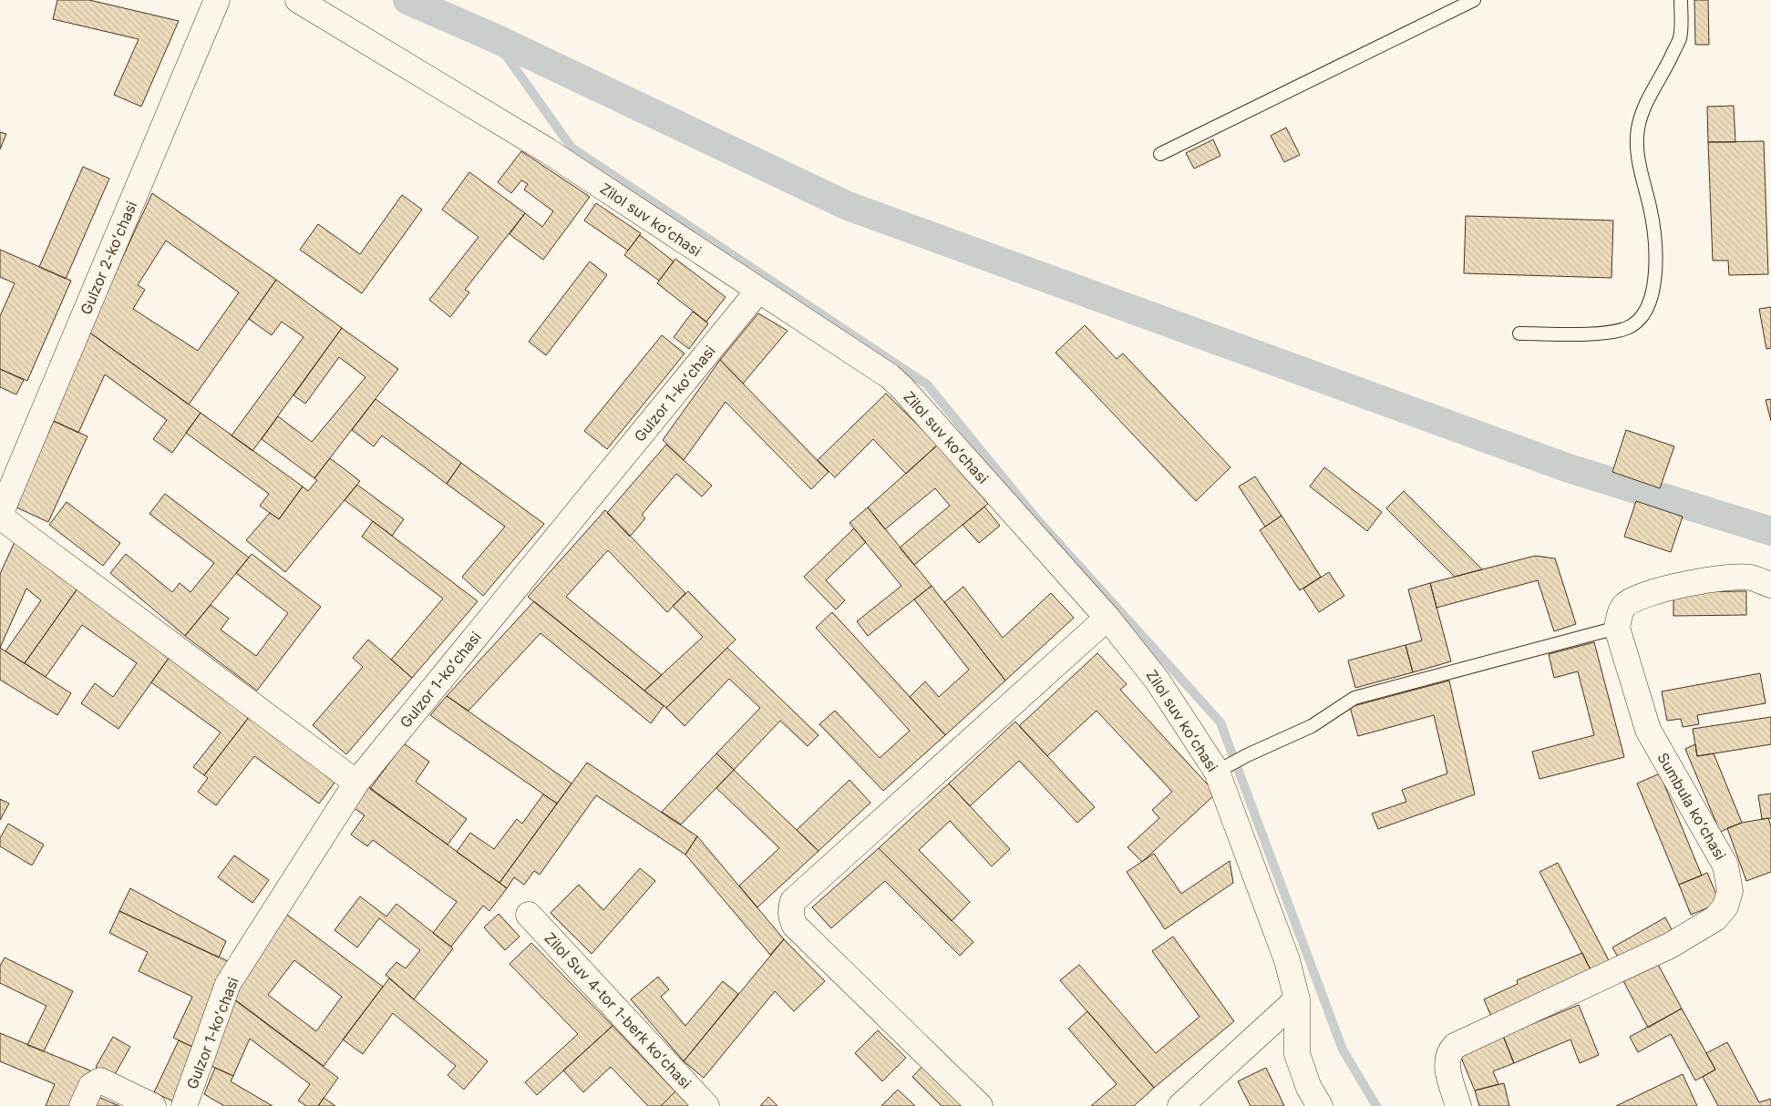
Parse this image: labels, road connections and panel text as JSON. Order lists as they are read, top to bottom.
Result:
{
  "streets": {
    "street": [
      "Zilol suv koʻchasi",
      "Gulzor 2-koʻchasi",
      "Gulzor 1-koʻchasi",
      "Sumbula koʻchasi",
      "Zilol Suv 4-tor 1-berk koʻchasi"
    ]
  },
  "crossings": [
    ["Zilol suv koʻchasi", "Gulzor 1-koʻchasi"]
  ]
}
